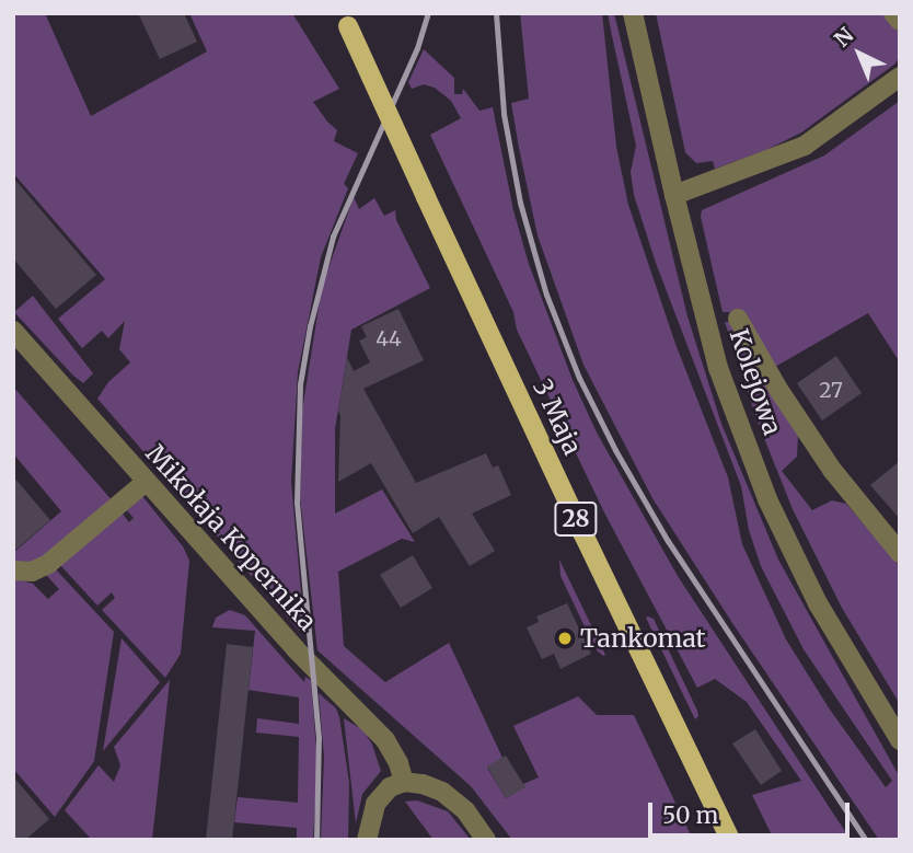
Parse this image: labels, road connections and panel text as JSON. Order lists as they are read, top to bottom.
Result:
{
  "streets": {
    "main road": ["3 Maja", "28"],
    "street": ["Kolejowa", "Mikołaja Kopernika"]
  },
  "places": ["Tankomat"],
  "house_numbers": ["44", "27"],
  "scale_bar": "50 m",
  "north": "top left"
}
